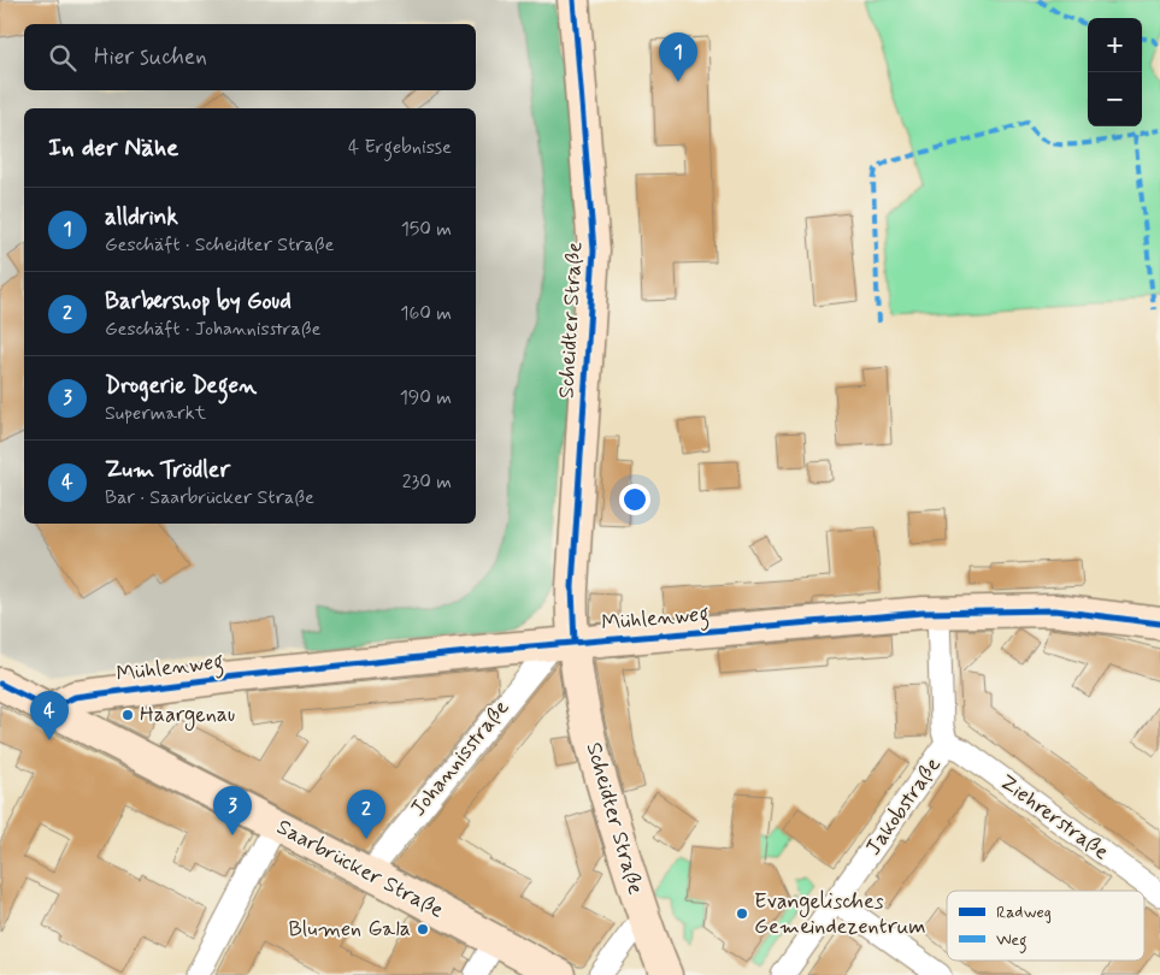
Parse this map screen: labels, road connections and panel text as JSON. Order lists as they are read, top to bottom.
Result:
{
  "streets": {
    "main road": ["Scheidter Straße", "Mühlenweg", "Saarbrücker Straße"],
    "street": ["Johannisstraße", "Jakobstraße", "Ziehrerstraße"]
  },
  "crossings": [
    ["Scheidter Straße", "Mühlenweg"],
    ["Scheidter Straße", "Johannisstraße"],
    ["Mühlenweg", "Johannisstraße"],
    ["Mühlenweg", "Jakobstraße"],
    ["Mühlenweg", "Saarbrücker Straße"],
    ["Johannisstraße", "Saarbrücker Straße"],
    ["Jakobstraße", "Ziehrerstraße"]
  ],
  "places": ["Haargenau", "Evangelisches Gemeindezentrum", "Blumen Gala"],
  "legend": ["Radweg", "Weg"],
  "page": {
    "map_buttons": ["+", "−"],
    "search": "Hier suchen",
    "pins": [
      "1",
      "4",
      "3",
      "2"
    ],
    "heading": ["In der Nähe", "4 Ergebnisse"],
    "list": [
      {
        "mark": "1",
        "name": "alldrink",
        "note": "Geschäft · Scheidter Straße",
        "value": "150 m"
      },
      {
        "mark": "2",
        "name": "Barbershop by Goud",
        "note": "Geschäft · Johannisstraße",
        "value": "160 m"
      },
      {
        "mark": "3",
        "name": "Drogerie Degen",
        "note": "Supermarkt",
        "value": "190 m"
      },
      {
        "mark": "4",
        "name": "Zum Trödler",
        "note": "Bar · Saarbrücker Straße",
        "value": "230 m"
      }
    ]
  }
}
